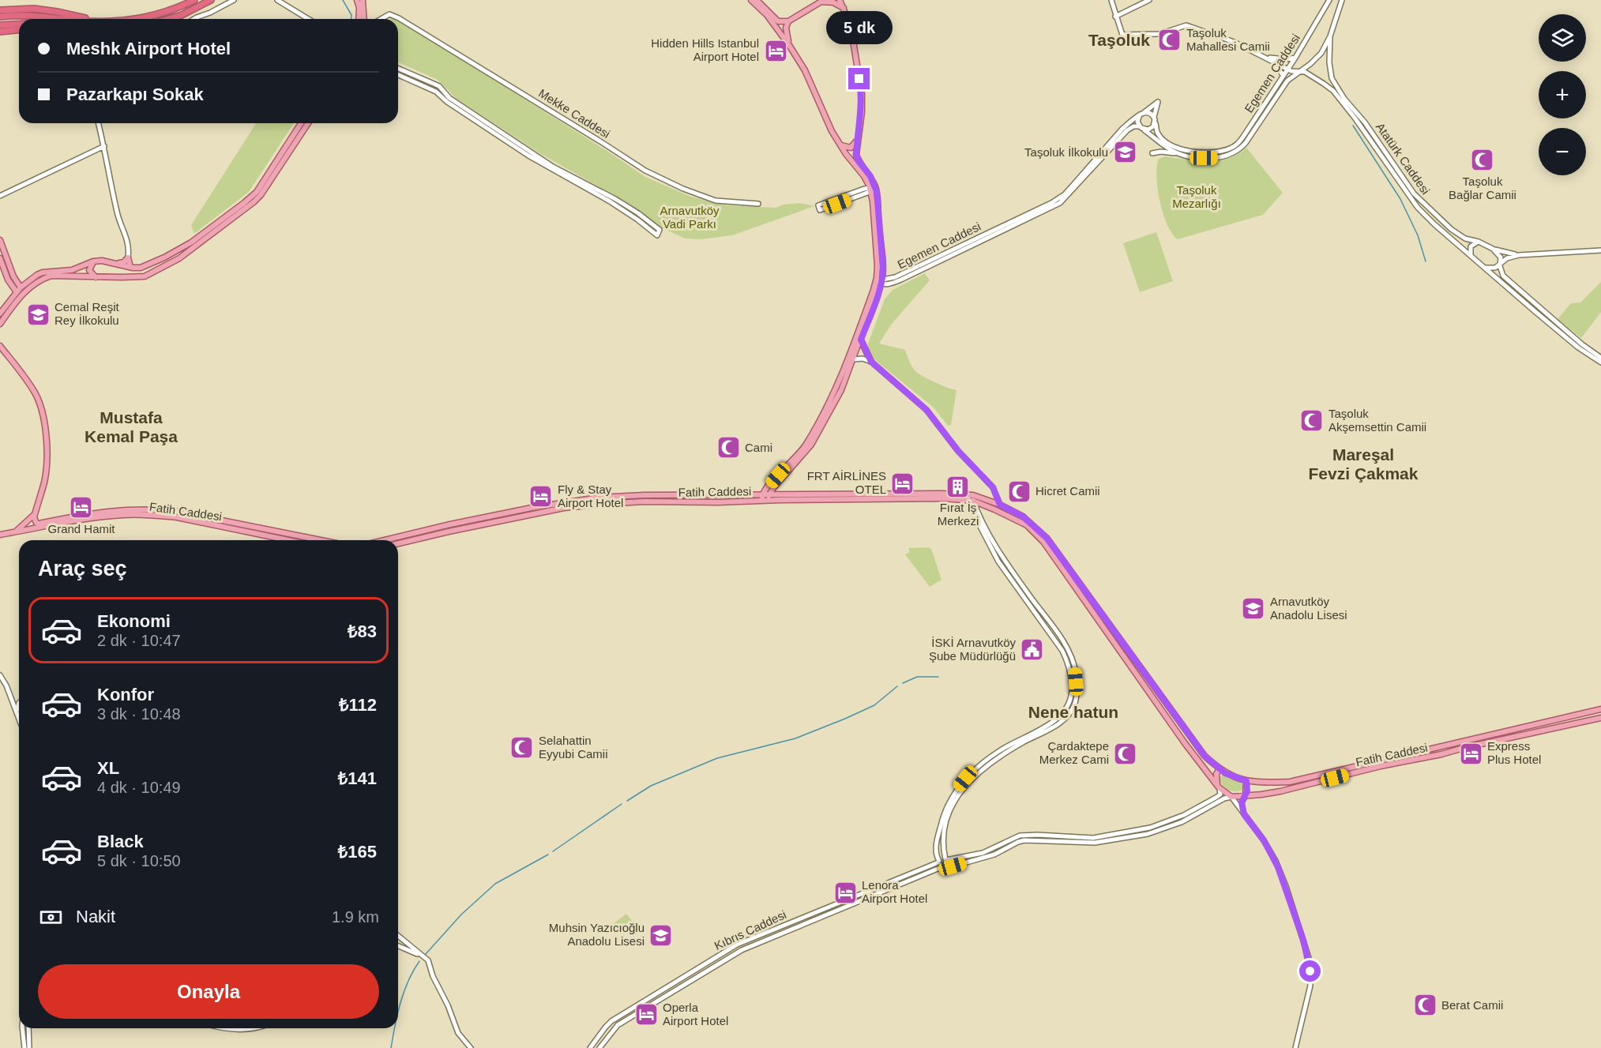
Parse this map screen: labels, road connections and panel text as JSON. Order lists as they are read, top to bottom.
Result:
{
  "streets": {
    "main road": [
      "Egemen Caddesi",
      "Mekke Caddesi",
      "Atatürk Caddesi",
      "Fatih Caddesi",
      "Kıbrıs Caddesi"
    ]
  },
  "crossings": [
    ["Egemen Caddesi", "Atatürk Caddesi"]
  ],
  "districts": [
    "Taşoluk",
    "Mustafa Kemal Paşa",
    "Mareşal Fevzi Çakmak",
    "Nene hatun"
  ],
  "parks": ["Taşoluk Mezarlığı", "Arnavutköy Vadi Parkı"],
  "places": {
    "mosque": [
      "Taşoluk Mahallesi Camii",
      "Taşoluk Bağlar Camii",
      "Taşoluk Akşemsettin Camii",
      "Cami",
      "Hicret Camii",
      "Selahattin Eyyubi Camii",
      "Çardaktepe Merkez Cami",
      "Berat Camii"
    ],
    "hotel": [
      "Hidden Hills Istanbul Airport Hotel",
      "FRT AİRLİNES OTEL",
      "Fly & Stay Airport Hotel",
      "Grand Hamit",
      "Express Plus Hotel",
      "Lenora Airport Hotel",
      "Operla Airport Hotel"
    ],
    "school or university": [
      "Taşoluk İlkokulu",
      "Cemal Reşit Rey İlkokulu",
      "Arnavutköy Anadolu Lisesi",
      "Muhsin Yazıcıoğlu Anadolu Lisesi"
    ],
    "building": ["Fırat İş Merkezi"],
    "public building": ["İSKİ Arnavutköy Şube Müdürlüğü"]
  },
  "page": {
    "bubble": "5 dk",
    "map_buttons": ["+", "−"],
    "banner": ["Meshk Airport Hotel", "Pazarkapı Sokak"],
    "heading": "Araç seç",
    "list": [
      {
        "name": "Ekonomi",
        "note": "2 dk · 10:47",
        "value": "₺83"
      },
      {
        "name": "Konfor",
        "note": "3 dk · 10:48",
        "value": "₺112"
      },
      {
        "name": "XL",
        "note": "4 dk · 10:49",
        "value": "₺141"
      },
      {
        "name": "Black",
        "note": "5 dk · 10:50",
        "value": "₺165"
      }
    ],
    "pay": ["Nakit", "1.9 km"],
    "buttons": "Onayla"
  }
}
